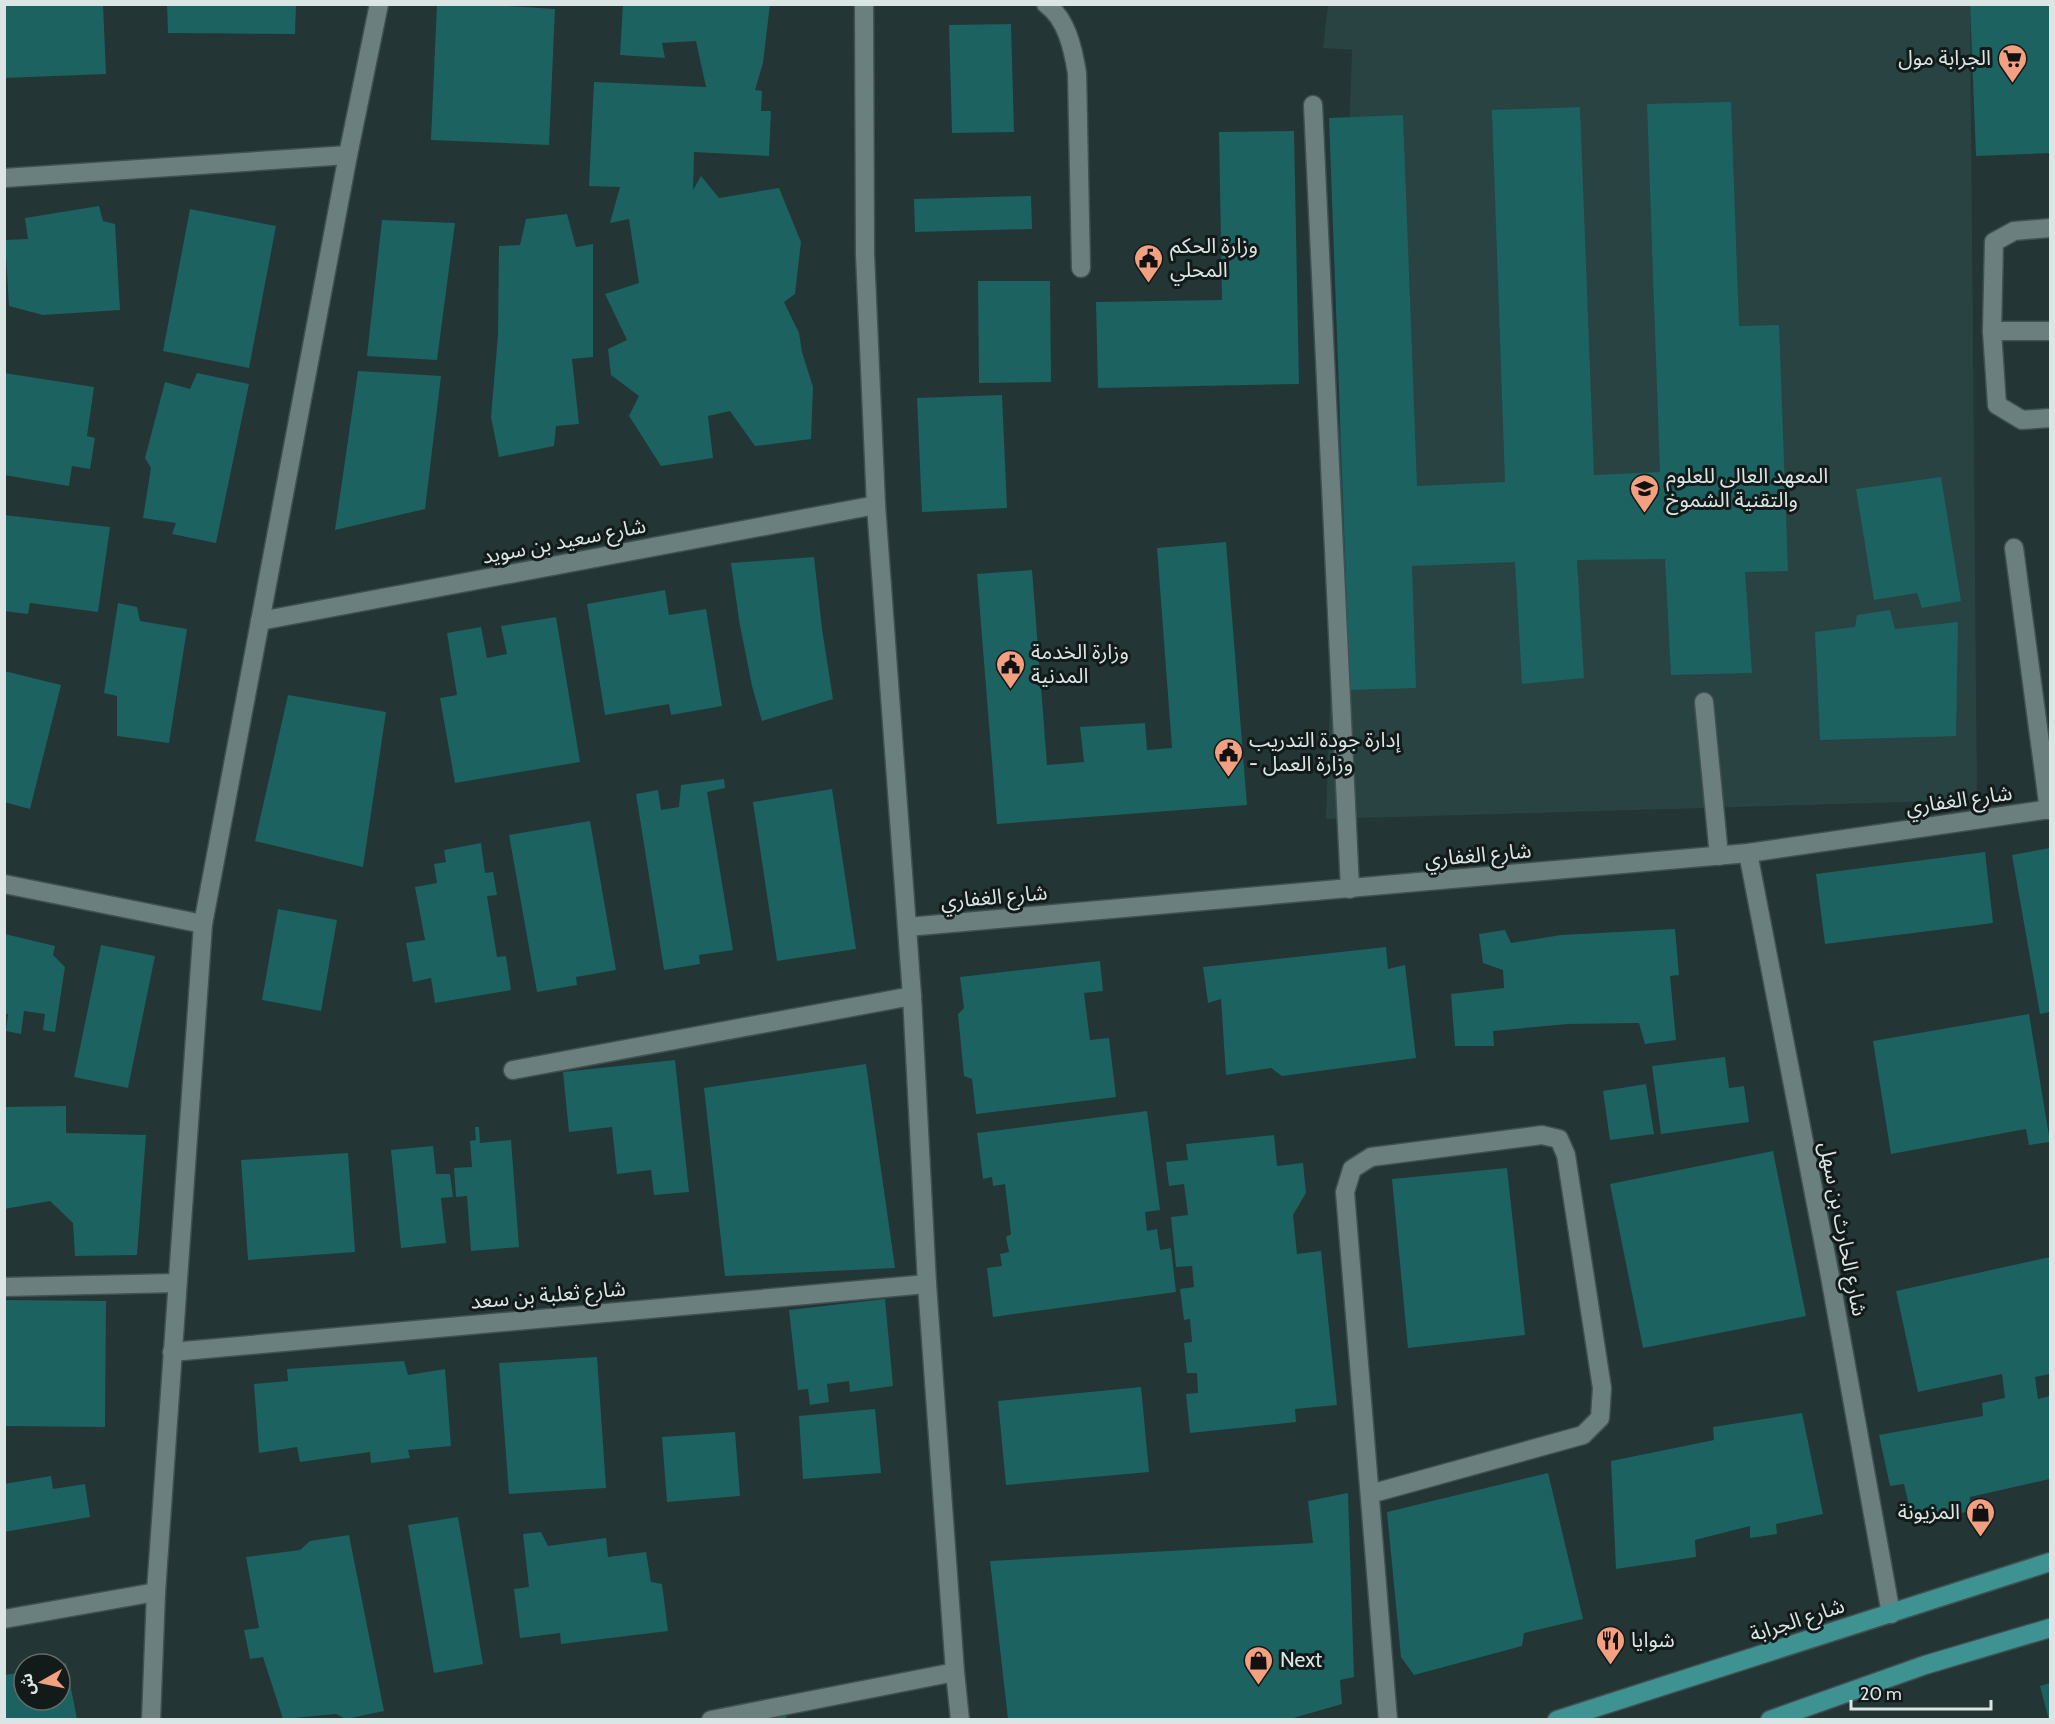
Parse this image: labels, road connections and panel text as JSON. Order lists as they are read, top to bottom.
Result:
{
  "streets": {
    "main road": ["شارع الجرابة"],
    "street": [
      "شارع سعيد بن سويد",
      "شارع الغفاري",
      "شارع الحارث بن سهل",
      "شارع ثعلبة بن سعد"
    ]
  },
  "crossings": [
    ["شارع الغفاري", "شارع الحارث بن سهل"],
    ["شارع الحارث بن سهل", "شارع الجرابة"]
  ],
  "places": {
    "supermarket": ["الجرابة مول"],
    "public building": ["وزارة الحكم المحلي", "وزارة الخدمة المدنية", "إدارة جودة التدريب - وزارة العمل"],
    "school or university": ["المعهد العالي للعلوم والتقنية الشموخ"],
    "shop": ["المزيونة", "Next"],
    "restaurant": ["شوايا"]
  },
  "scale_bar": "20 m",
  "north": "left"
}
